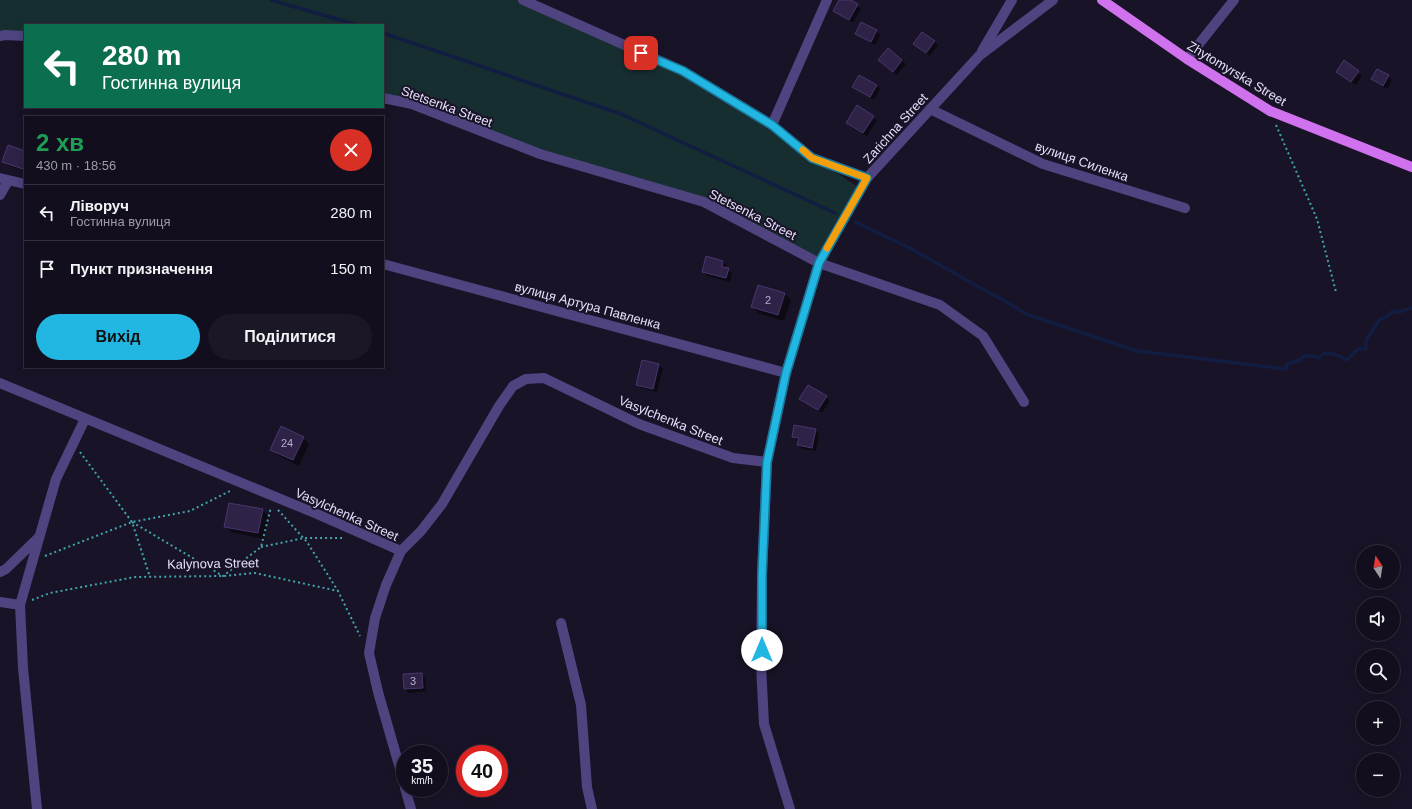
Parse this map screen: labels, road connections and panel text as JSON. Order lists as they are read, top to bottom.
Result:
{
  "streets": {
    "main road": ["Zhytomyrska Street"],
    "street": [
      "Stetsenka Street",
      "Zarichna Street",
      "вулиця Силенка",
      "вулиця Артура Павленка",
      "Vasylchenka Street"
    ],
    "path": ["Kalynova Street"]
  },
  "crossings": [
    ["Stetsenka Street", "Zarichna Street"],
    ["Zarichna Street", "вулиця Силенка"],
    ["Zarichna Street", "вулиця Артура Павленка"],
    ["Zarichna Street", "Vasylchenka Street"]
  ],
  "house_numbers": ["2", "24", "3"],
  "north": "top",
  "page": {
    "turn": ["280 m", "Гостинна вулиця"],
    "heading": ["2 хв", "430 m · 18:56"],
    "list": [
      {
        "name": "Ліворуч",
        "note": "Гостинна вулиця",
        "value": "280 m"
      },
      {
        "name": "Пункт призначення",
        "value": "150 m"
      }
    ],
    "buttons": ["Вихід", "Поділитися"],
    "map_buttons": ["+", "−"],
    "speed": "35 km/h",
    "limit": "40"
  }
}
